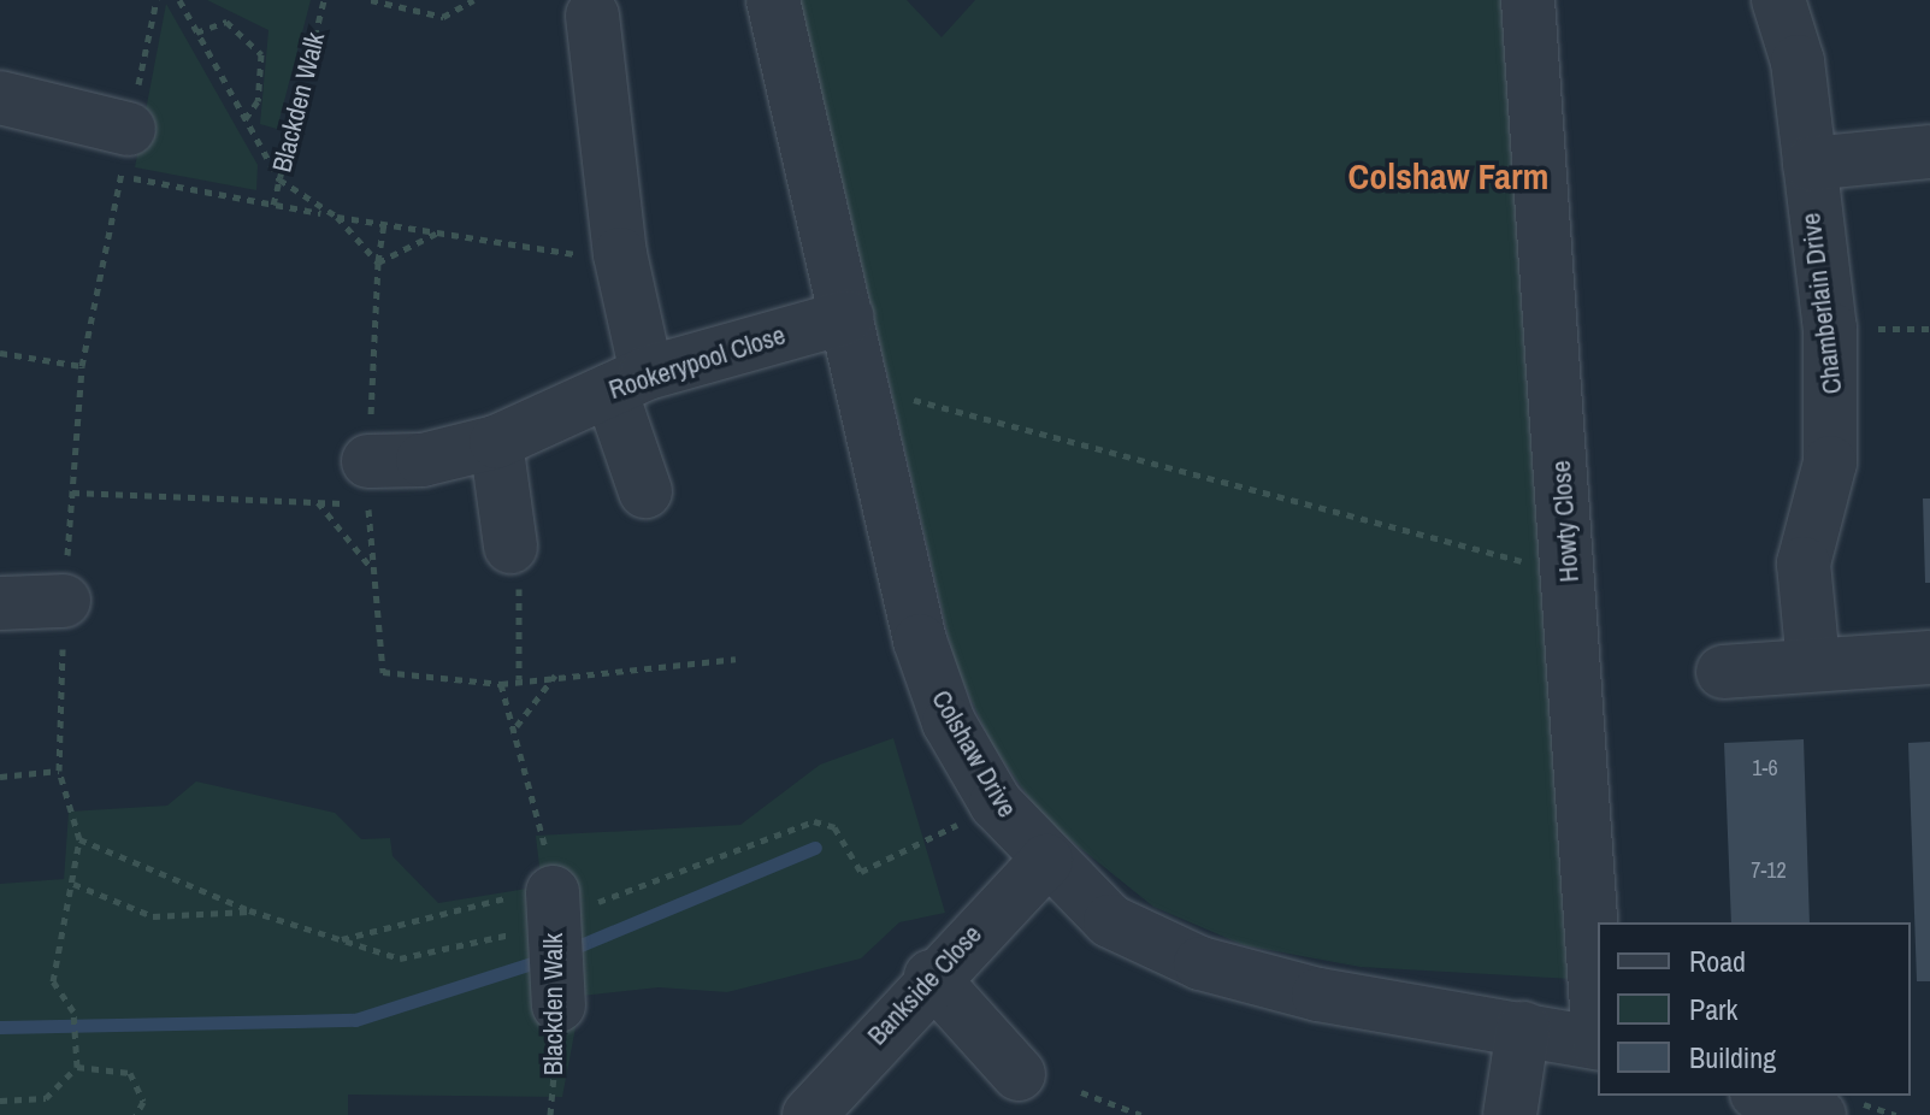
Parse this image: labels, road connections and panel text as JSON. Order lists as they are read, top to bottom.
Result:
{
  "streets": {
    "street": [
      "Blackden Walk",
      "Chamberlain Drive",
      "Rookerypool Close",
      "Howty Close",
      "Colshaw Drive",
      "Bankside Close"
    ]
  },
  "crossings": [
    ["Rookerypool Close", "Colshaw Drive"],
    ["Colshaw Drive", "Bankside Close"]
  ],
  "districts": ["Colshaw Farm"],
  "house_numbers": ["1-6", "7-12"],
  "legend": ["Road", "Park", "Building"]
}
